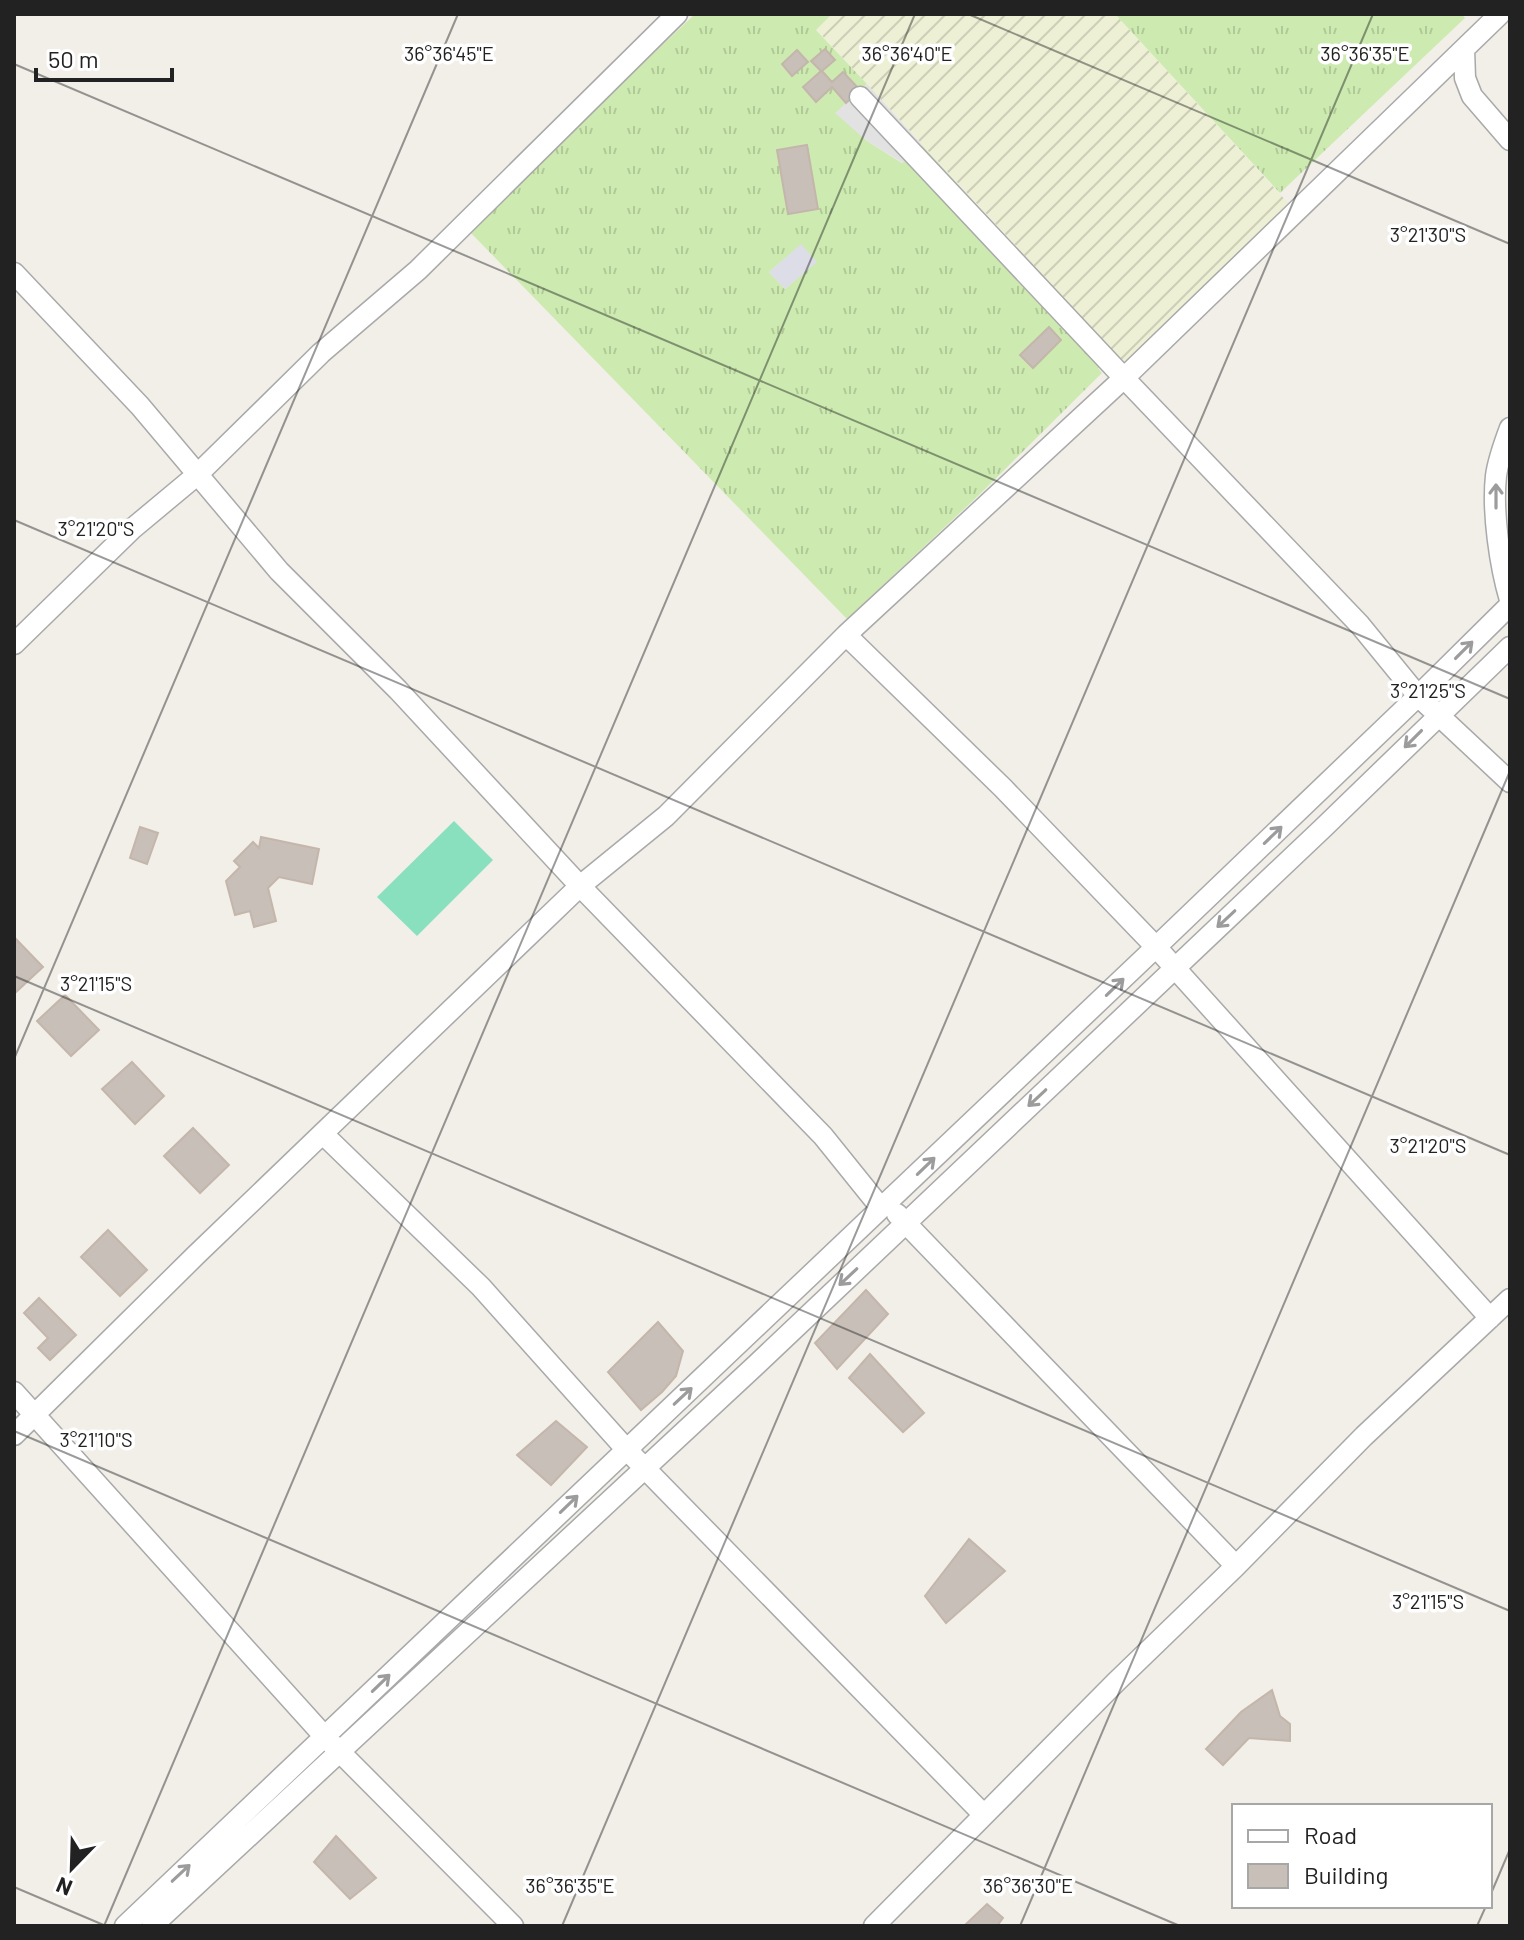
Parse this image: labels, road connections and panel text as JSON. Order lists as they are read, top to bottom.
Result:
{
  "legend": ["Road", "Building"],
  "scale_bar": "50 m",
  "north": "bottom left",
  "coordinates": [
    "36°36'40\"E",
    "36°36'35\"E",
    "36°36'45\"E",
    "3°21'30\"S",
    "3°21'20\"S",
    "3°21'25\"S",
    "3°21'15\"S",
    "3°21'10\"S",
    "36°36'30\"E"
  ]
}
